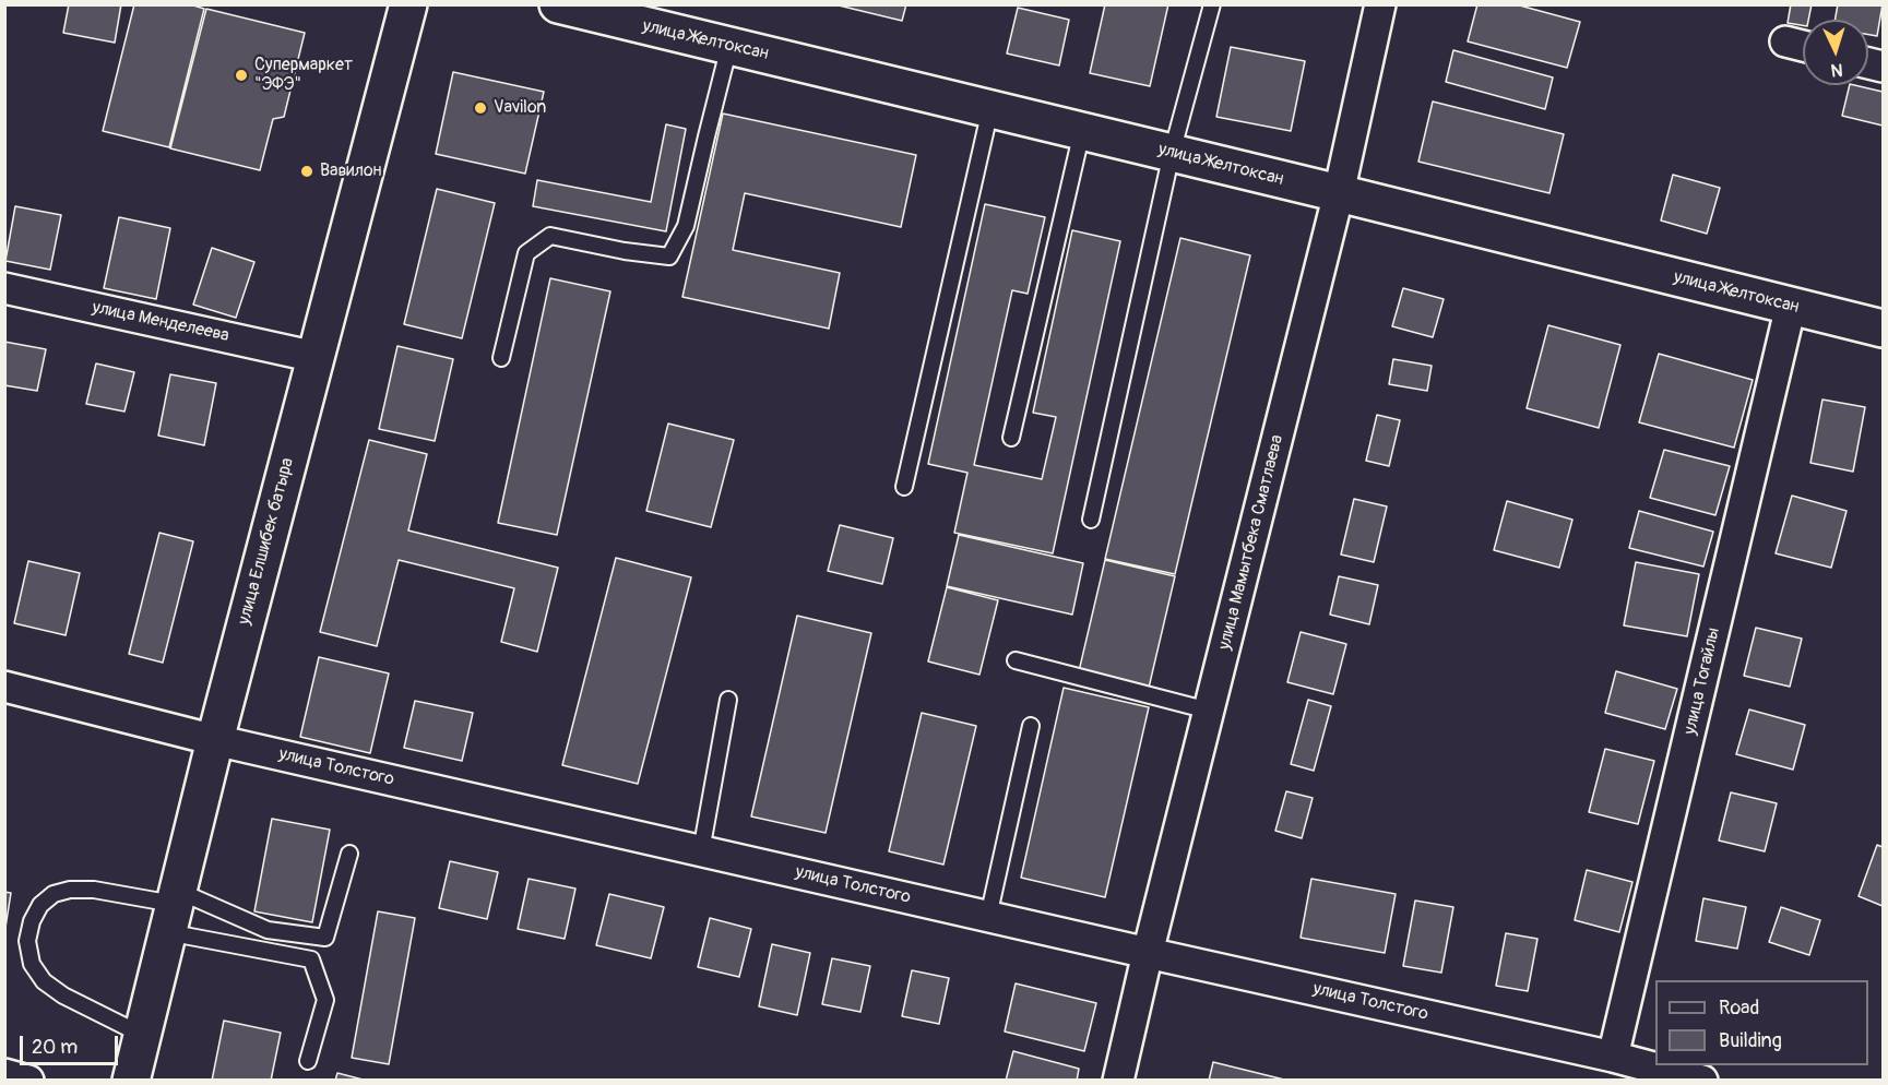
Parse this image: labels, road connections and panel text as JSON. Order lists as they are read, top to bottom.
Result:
{
  "streets": {
    "street": [
      "улица Желтоксан",
      "улица Менделеева",
      "улица Елшибек батыра",
      "улица Мамытбека Сматлаева",
      "улица Тогайлы",
      "улица Толстого"
    ]
  },
  "crossings": [
    ["улица Желтоксан", "улица Мамытбека Сматлаева"],
    ["улица Желтоксан", "улица Тогайлы"],
    ["улица Менделеева", "улица Елшибек батыра"],
    ["улица Елшибек батыра", "улица Толстого"],
    ["улица Мамытбека Сматлаева", "улица Толстого"],
    ["улица Тогайлы", "улица Толстого"]
  ],
  "places": ["Супермаркет \"ЭФЭ\"", "Vavilon", "Вавилон"],
  "legend": ["Road", "Building"],
  "scale_bar": "20 m",
  "north": "bottom"
}
